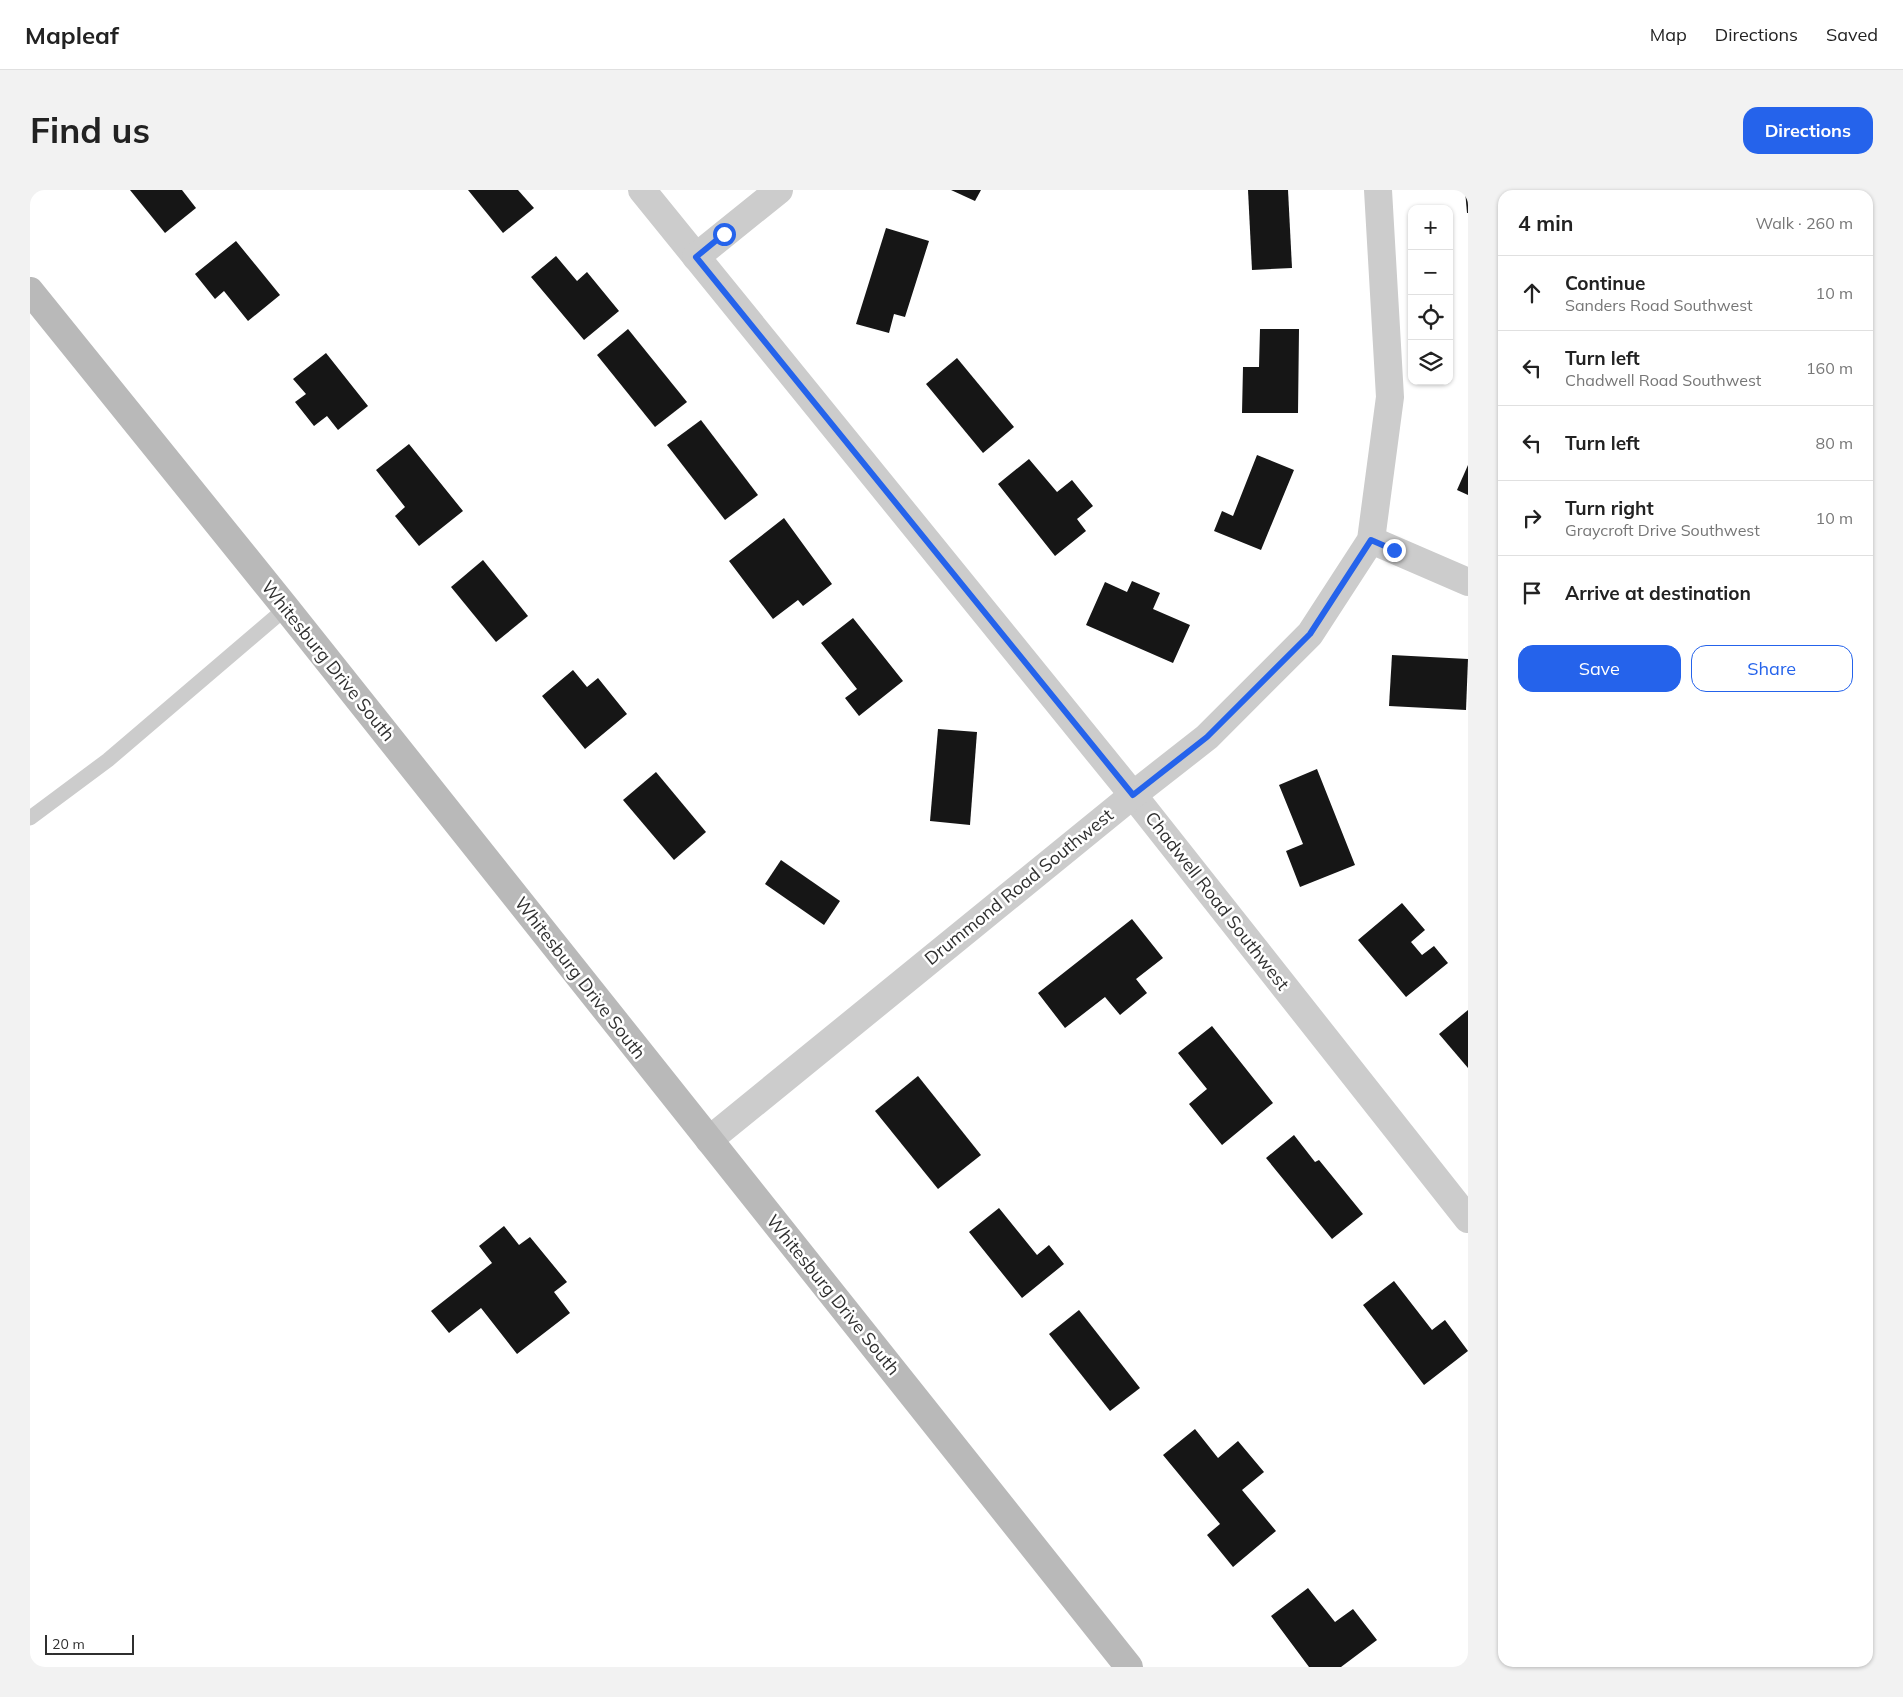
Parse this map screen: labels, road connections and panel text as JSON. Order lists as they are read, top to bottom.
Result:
{
  "streets": {
    "main road": ["Whitesburg Drive South"],
    "street": ["Drummond Road Southwest", "Chadwell Road Southwest"]
  },
  "crossings": [
    ["Whitesburg Drive South", "Drummond Road Southwest"],
    ["Drummond Road Southwest", "Chadwell Road Southwest"]
  ],
  "scale_bar": "20 m",
  "page": {
    "header": "Mapleaf",
    "nav": ["Map", "Directions", "Saved"],
    "buttons": [
      "Directions",
      ["Save", "Share"]
    ],
    "title": "Find us",
    "heading": ["4 min", "Walk · 260 m"],
    "map_buttons": ["+", "−"],
    "list": [
      ["Continue", "Sanders Road Southwest", "10 m"],
      ["Turn left", "Chadwell Road Southwest", "160 m"],
      ["Turn left", "80 m"],
      ["Turn right", "Graycroft Drive Southwest", "10 m"],
      "Arrive at destination"
    ],
    "scale": "20 m"
  }
}
